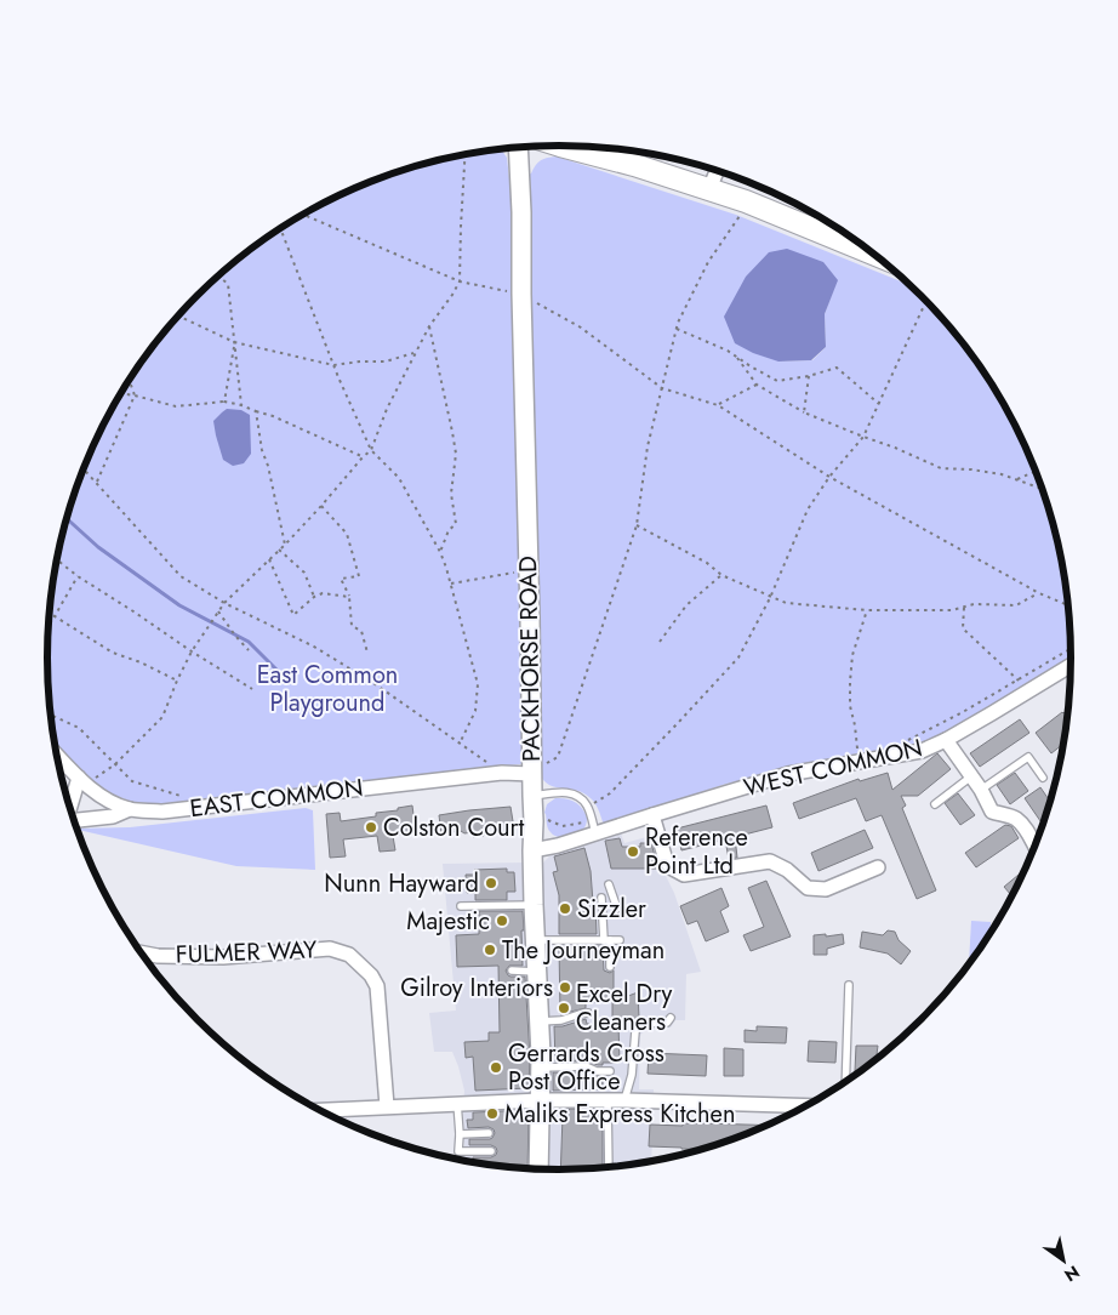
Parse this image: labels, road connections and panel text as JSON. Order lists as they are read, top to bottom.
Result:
{
  "streets": {
    "main road": ["PACKHORSE ROAD"],
    "street": ["WEST COMMON", "EAST COMMON", "FULMER WAY"]
  },
  "crossings": [
    ["PACKHORSE ROAD", "WEST COMMON"],
    ["PACKHORSE ROAD", "EAST COMMON"]
  ],
  "parks": ["East Common Playground"],
  "places": [
    "Colston Court",
    "Reference Point Ltd",
    "Nunn Hayward",
    "Sizzler",
    "Majestic",
    "The Journeyman",
    "Gilroy Interiors",
    "Excel Dry Cleaners",
    "Gerrards Cross Post Office",
    "Maliks Express Kitchen"
  ],
  "north": "bottom right"
}
